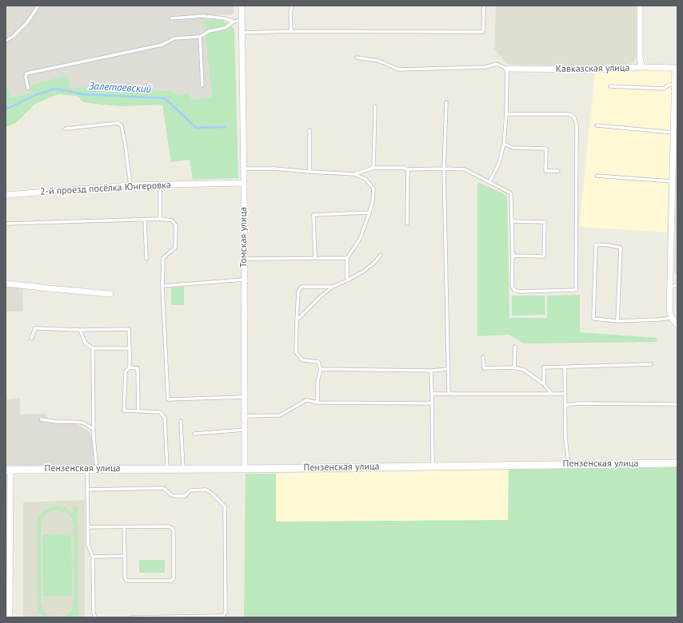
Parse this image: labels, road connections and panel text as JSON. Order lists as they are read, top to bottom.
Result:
{
  "streets": {
    "street": [
      "Кавказская улица",
      "2-й проезд посёлка Юнгеровка",
      "Томская улица",
      "Пензенская улица"
    ]
  },
  "crossings": [
    ["2-й проезд посёлка Юнгеровка", "Томская улица"],
    ["Томская улица", "Пензенская улица"]
  ],
  "water": ["Залетаевский"]
}
